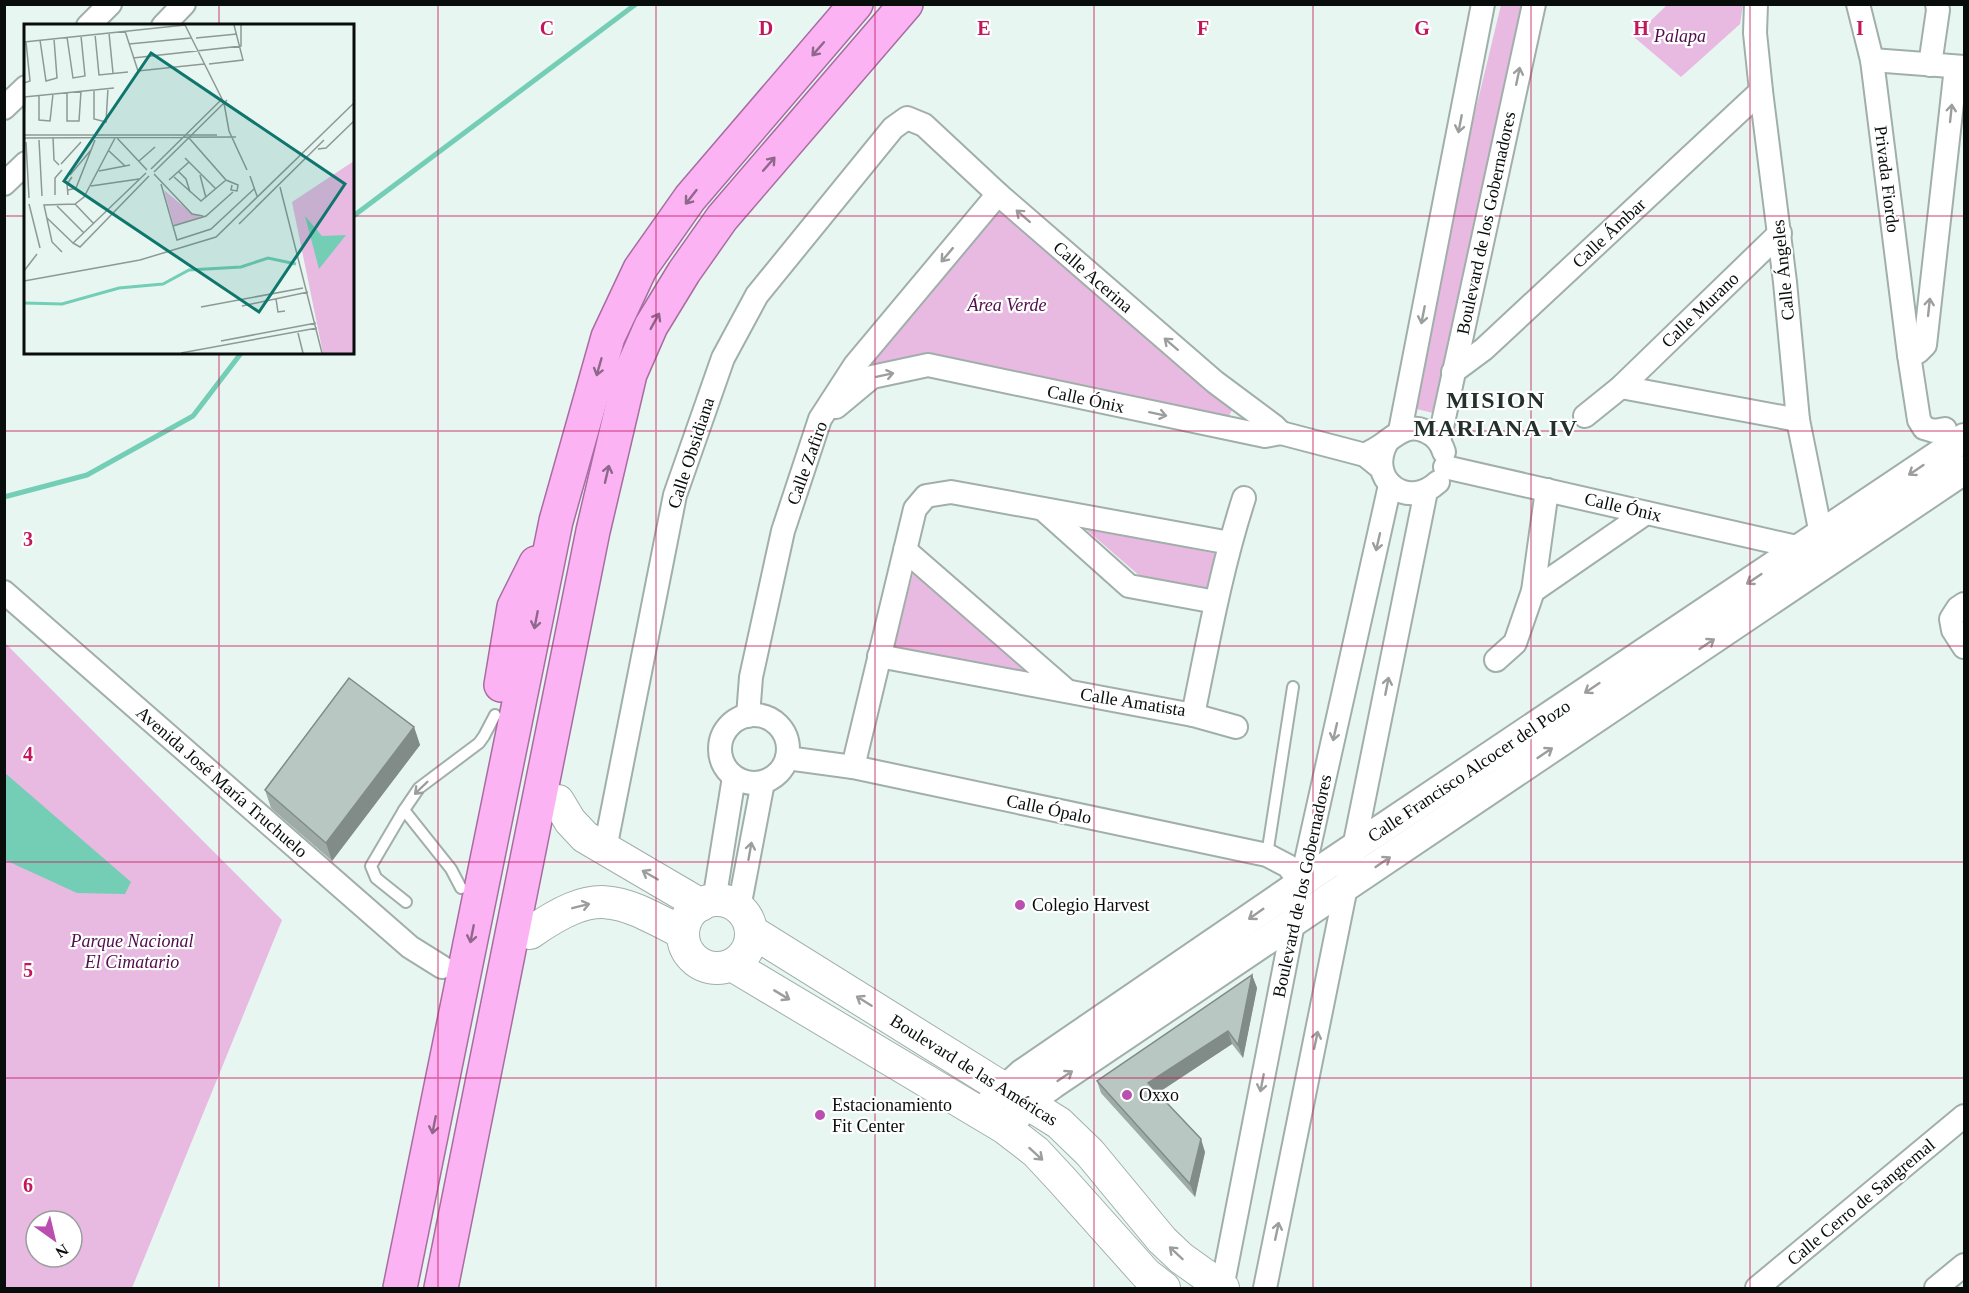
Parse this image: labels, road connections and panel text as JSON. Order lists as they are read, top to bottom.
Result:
{
  "streets": {
    "main road": ["Boulevard de las Américas"],
    "street": [
      "Privada Fiordo",
      "Boulevard de los Gobernadores",
      "Calle Ámbar",
      "Calle Ángeles",
      "Calle Acerina",
      "Calle Murano",
      "Calle Ónix",
      "Calle Obsidiana",
      "Calle Zafiro",
      "Calle Amatista",
      "Calle Francisco Alcocer del Pozo",
      "Avenida José María Truchuelo",
      "Calle Ópalo",
      "Calle Cerro de Sangremal"
    ]
  },
  "crossings": [
    ["Privada Fiordo", "Calle Francisco Alcocer del Pozo"],
    ["Boulevard de los Gobernadores", "Calle Ámbar"],
    ["Boulevard de los Gobernadores", "Calle Ónix"],
    ["Boulevard de los Gobernadores", "Calle Francisco Alcocer del Pozo"],
    ["Boulevard de los Gobernadores", "Calle Ópalo"],
    ["Boulevard de los Gobernadores", "Boulevard de las Américas"],
    ["Calle Ámbar", "Calle Ángeles"],
    ["Calle Ángeles", "Calle Murano"],
    ["Calle Ángeles", "Calle Ónix"],
    ["Calle Ángeles", "Calle Francisco Alcocer del Pozo"],
    ["Calle Acerina", "Calle Ónix"],
    ["Calle Acerina", "Calle Obsidiana"],
    ["Calle Acerina", "Calle Zafiro"],
    ["Calle Ónix", "Calle Zafiro"],
    ["Calle Ónix", "Calle Francisco Alcocer del Pozo"],
    ["Calle Obsidiana", "Boulevard de las Américas"],
    ["Calle Zafiro", "Calle Ópalo"],
    ["Calle Francisco Alcocer del Pozo", "Calle Ópalo"],
    ["Calle Francisco Alcocer del Pozo", "Boulevard de las Américas"]
  ],
  "one_way": ["Calle Acerina", "Calle Zafiro"],
  "districts": ["MISION MARIANA IV"],
  "parks": ["Palapa", "Área Verde", "Parque Nacional El Cimatario"],
  "places": ["Colegio Harvest", "Oxxo", "Estacionamiento Fit Center"],
  "north": "bottom right",
  "grid": {
    "columns": [
      "C",
      "D",
      "E",
      "F",
      "G",
      "H",
      "I"
    ],
    "rows": [
      "3",
      "4",
      "5",
      "6"
    ]
  }
}
